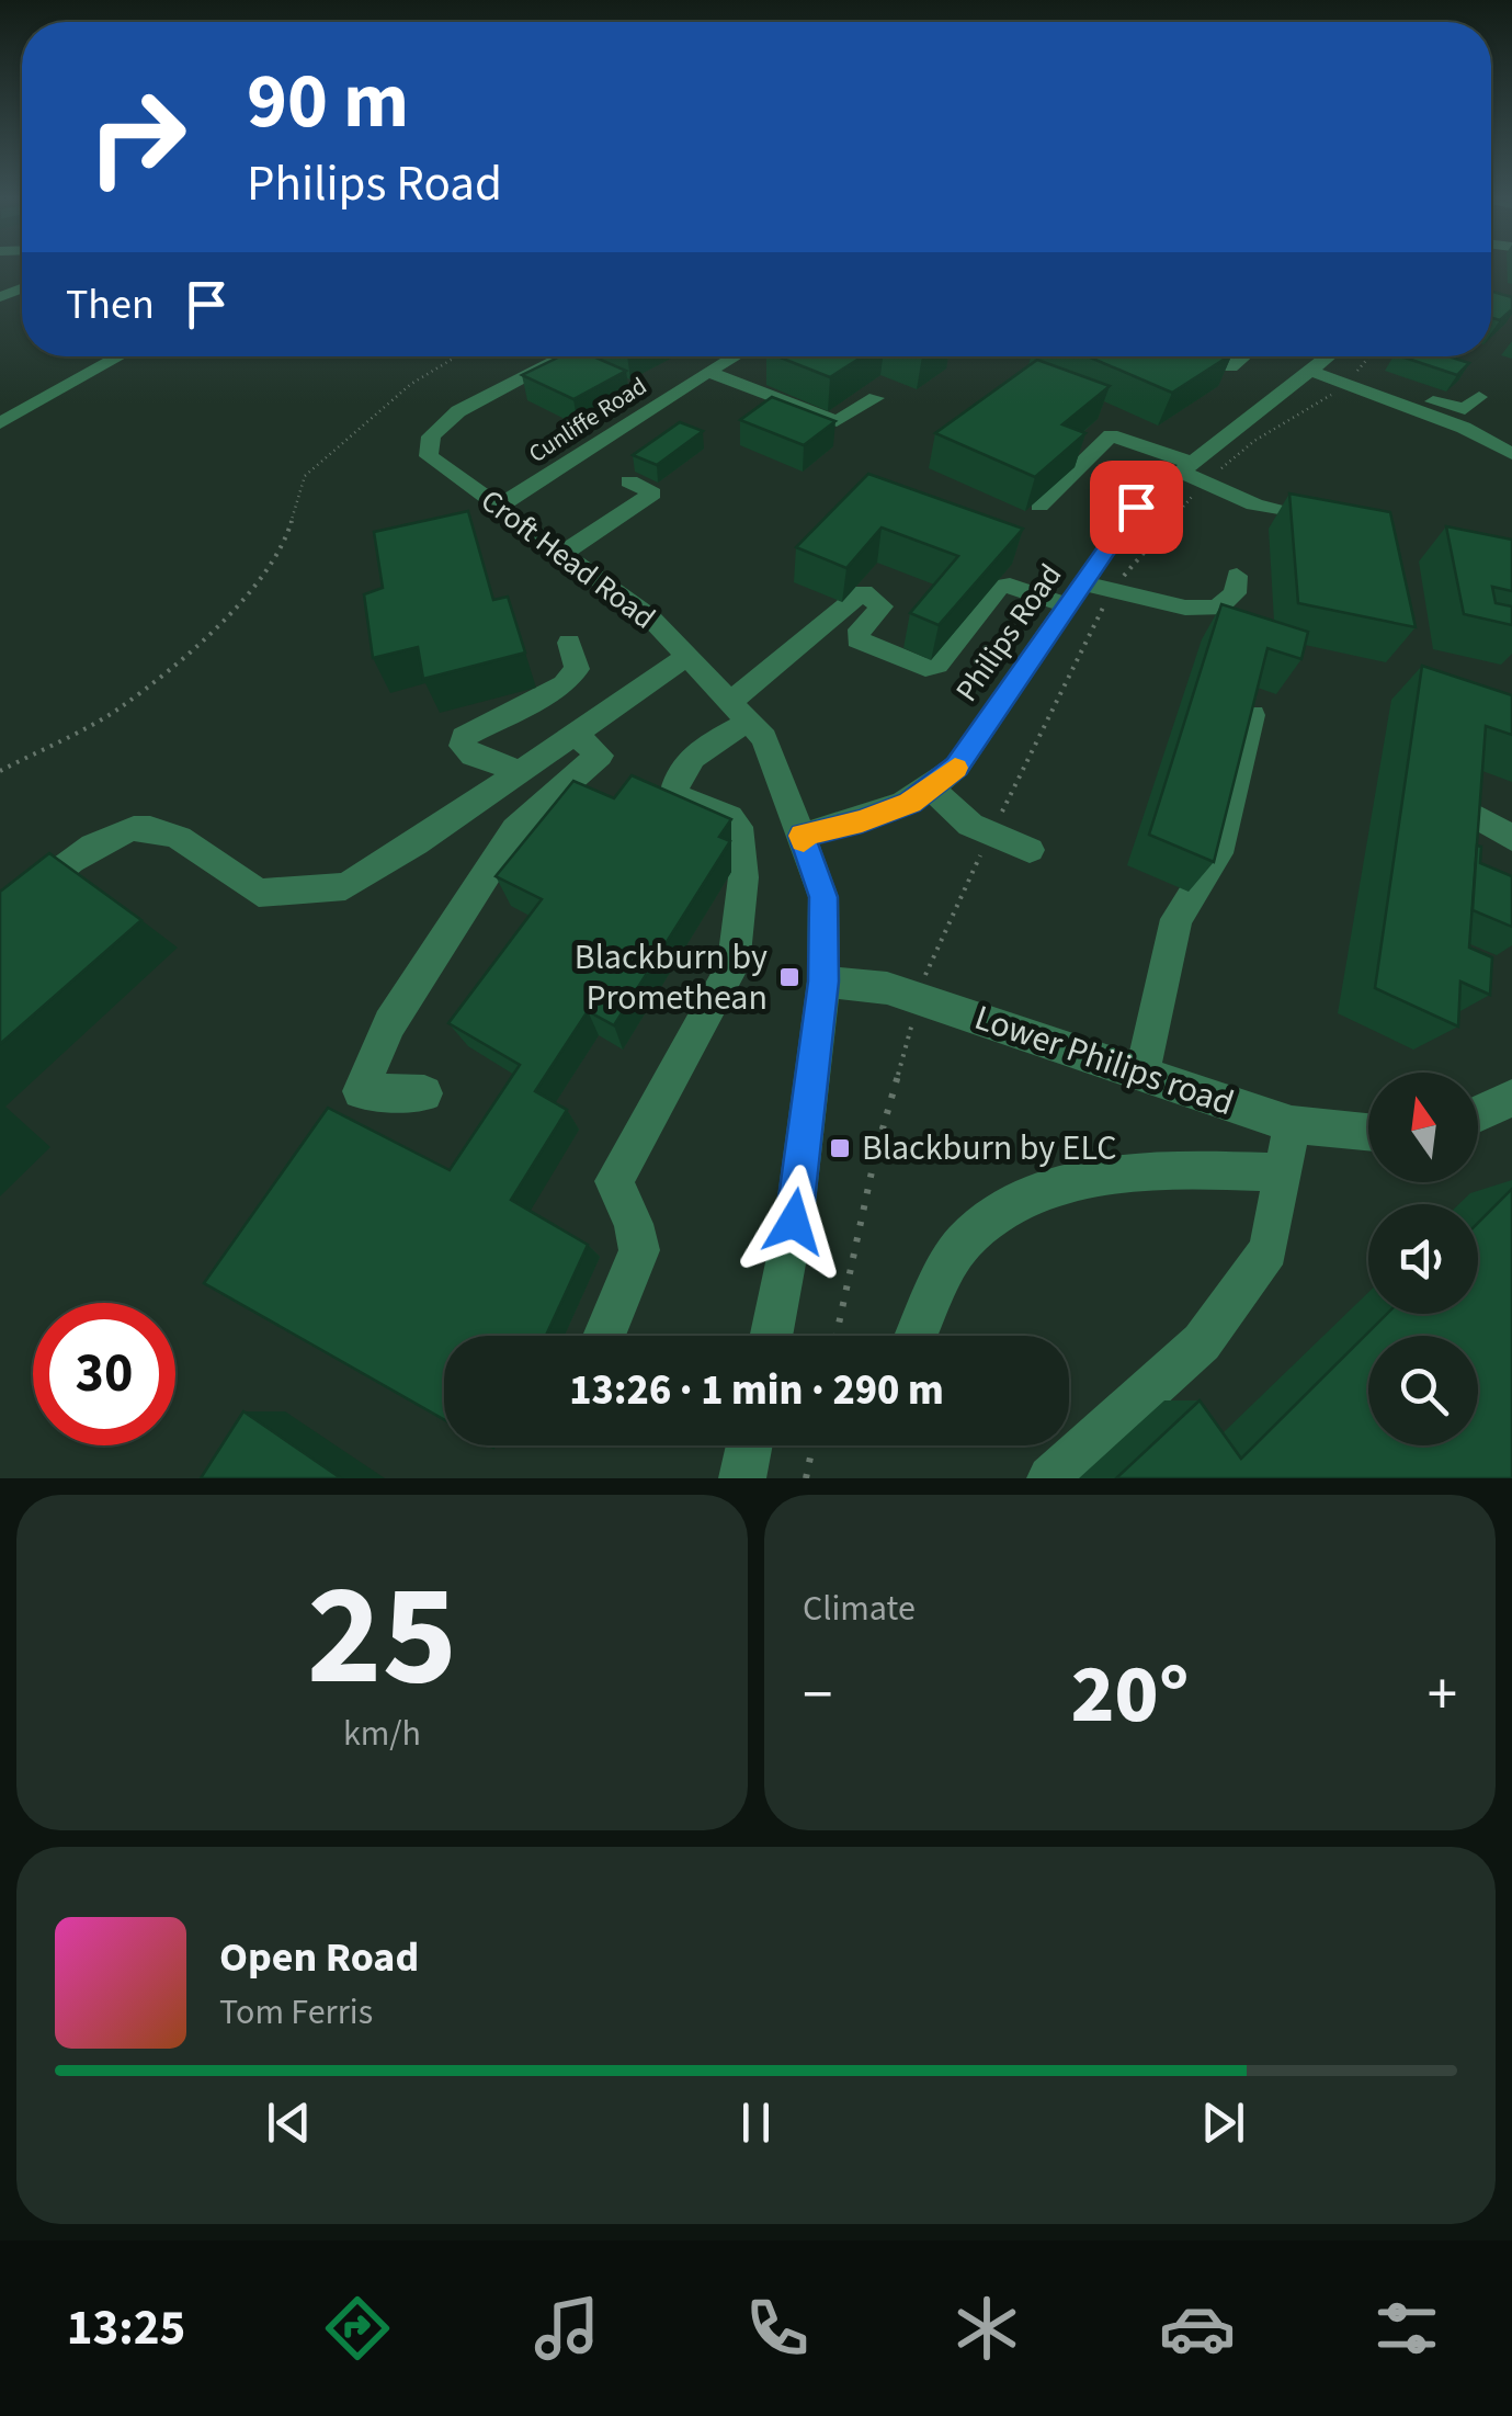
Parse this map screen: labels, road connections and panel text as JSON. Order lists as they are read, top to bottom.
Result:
{
  "streets": {
    "street": [
      "Cunliffe Road",
      "Croft Head Road",
      "Philips Road",
      "Lower Philips road"
    ]
  },
  "crossings": [
    ["Cunliffe Road", "Croft Head Road"],
    ["Croft Head Road", "Philips Road"],
    ["Croft Head Road", "Lower Philips road"]
  ],
  "places": {
    "transit": ["Blackburn by Promethean", "Blackburn by ELC"]
  },
  "north": "top",
  "page": {
    "turn": ["90 m", "Philips Road"],
    "then": "Then",
    "limit": "30",
    "trip": "13:26 · 1 min · 290 m",
    "tile": [
      ["25", "km/h"],
      "Climate"
    ],
    "heat": ["−", "20°", "+"],
    "song": ["Open Road", "Tom Ferris"],
    "tabs": "13:25"
  }
}
